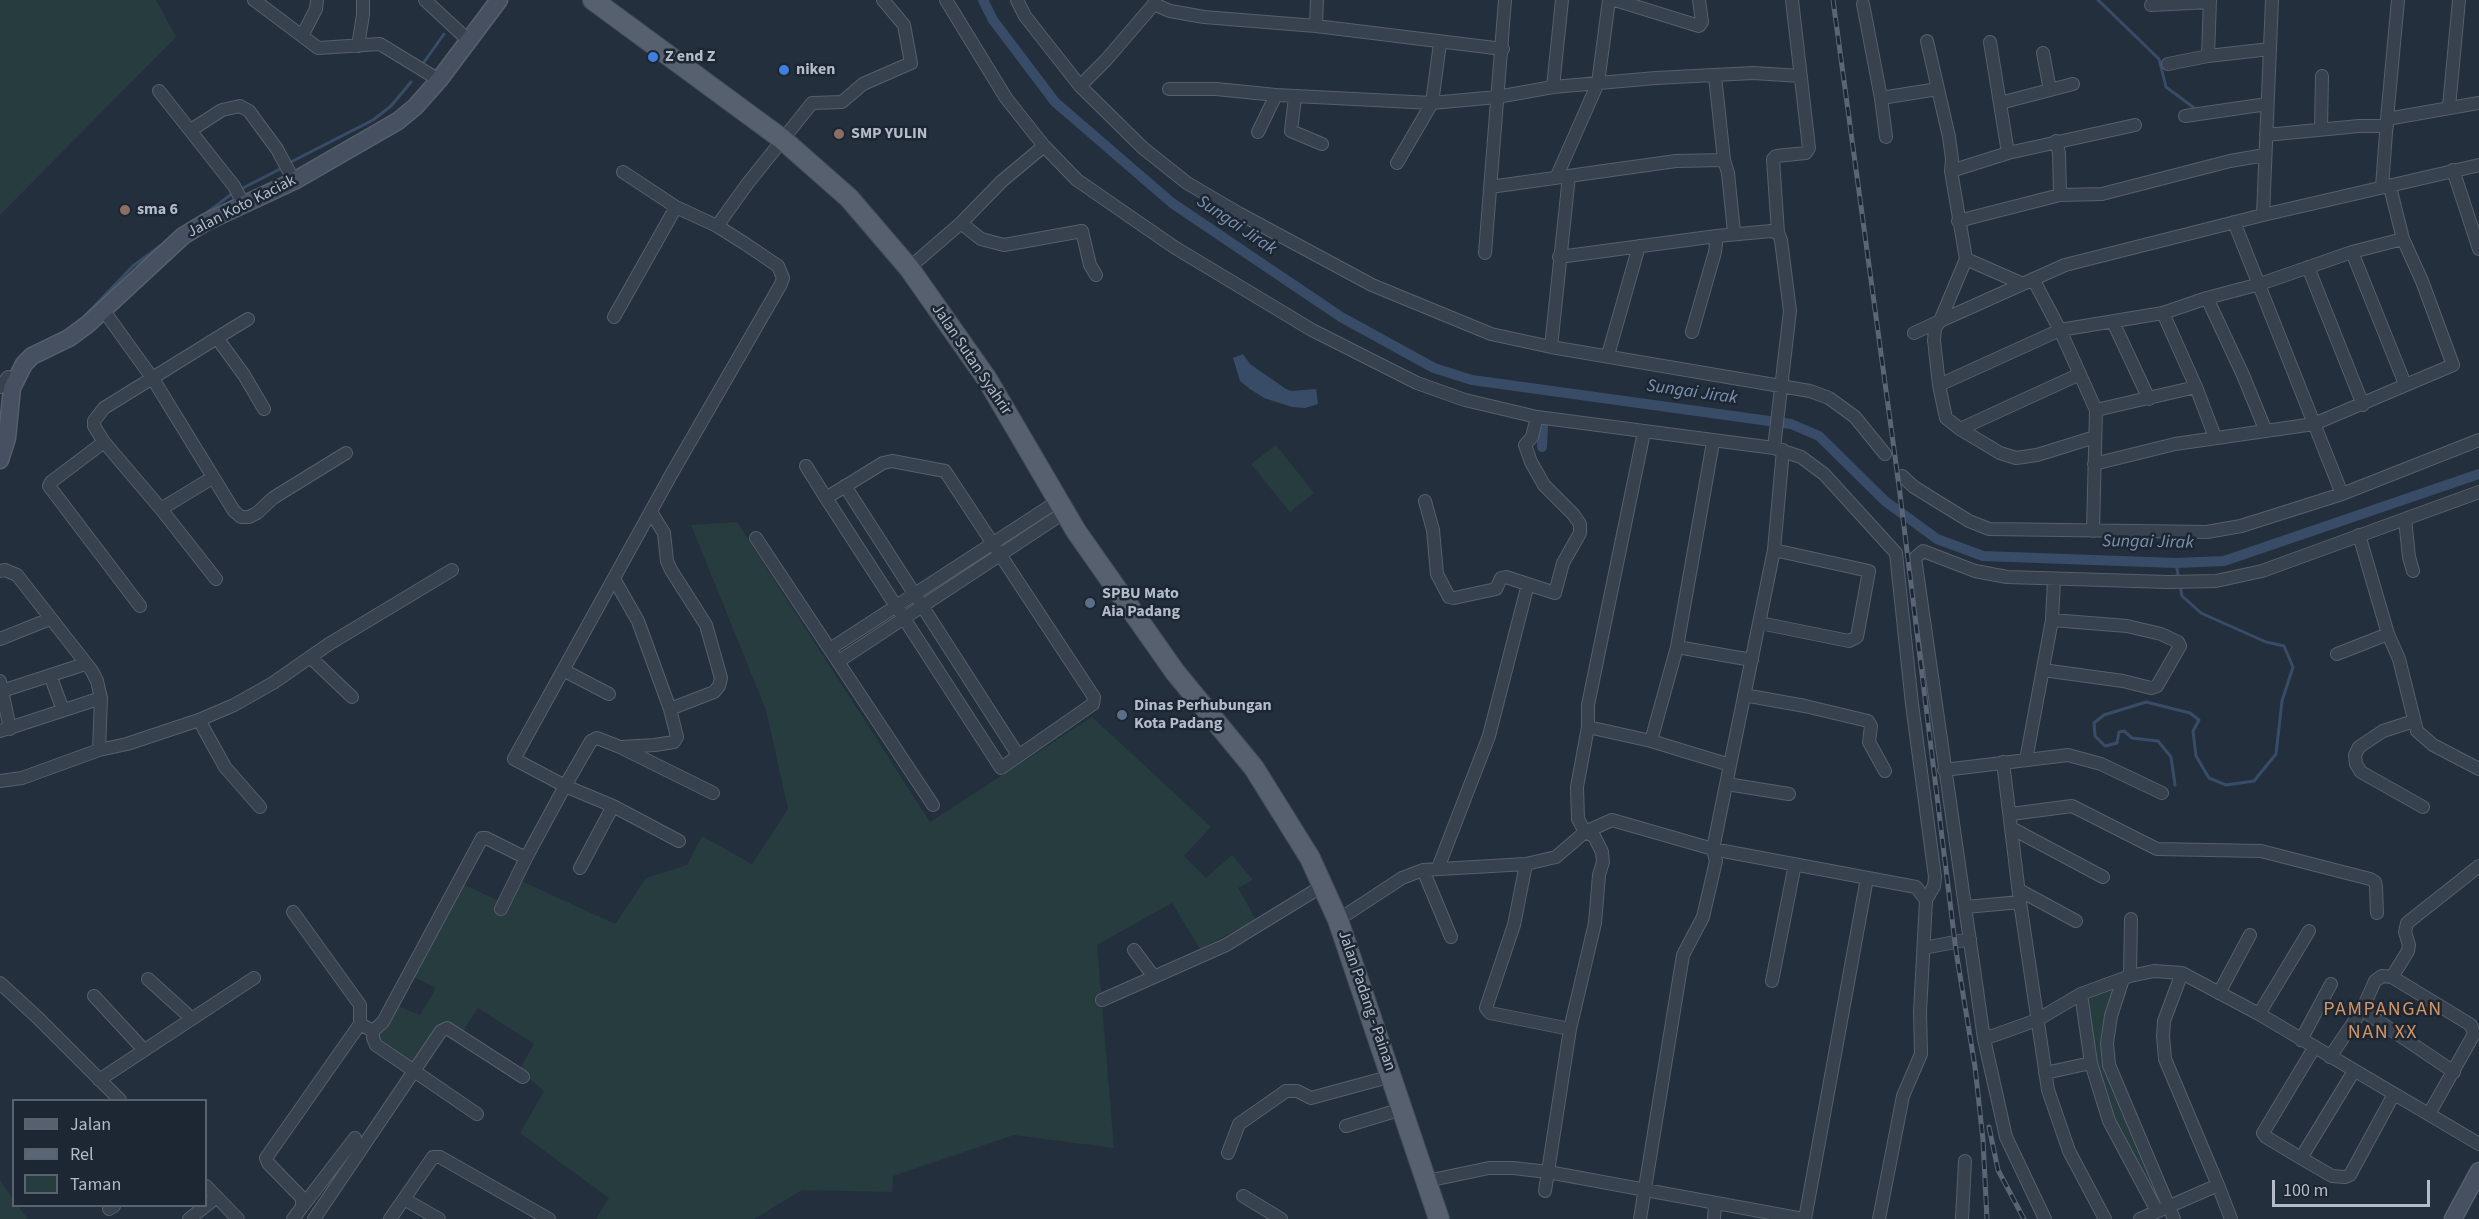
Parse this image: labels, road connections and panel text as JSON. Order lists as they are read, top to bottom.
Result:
{
  "streets": {
    "main road": ["Jalan Sutan Syahrir", "Jalan Padang - Painan"],
    "street": ["Jalan Koto Kaciak"]
  },
  "crossings": [
    ["Jalan Sutan Syahrir", "Jalan Padang - Painan"]
  ],
  "districts": ["PAMPANGAN NAN XX"],
  "water": ["Sungai Jirak"],
  "places": [
    "Z end Z",
    "niken",
    "SMP YULIN",
    "sma 6",
    "SPBU Mato Aia Padang",
    "Dinas Perhubungan Kota Padang"
  ],
  "legend": ["Jalan", "Rel", "Taman"],
  "scale_bar": "100 m"
}
